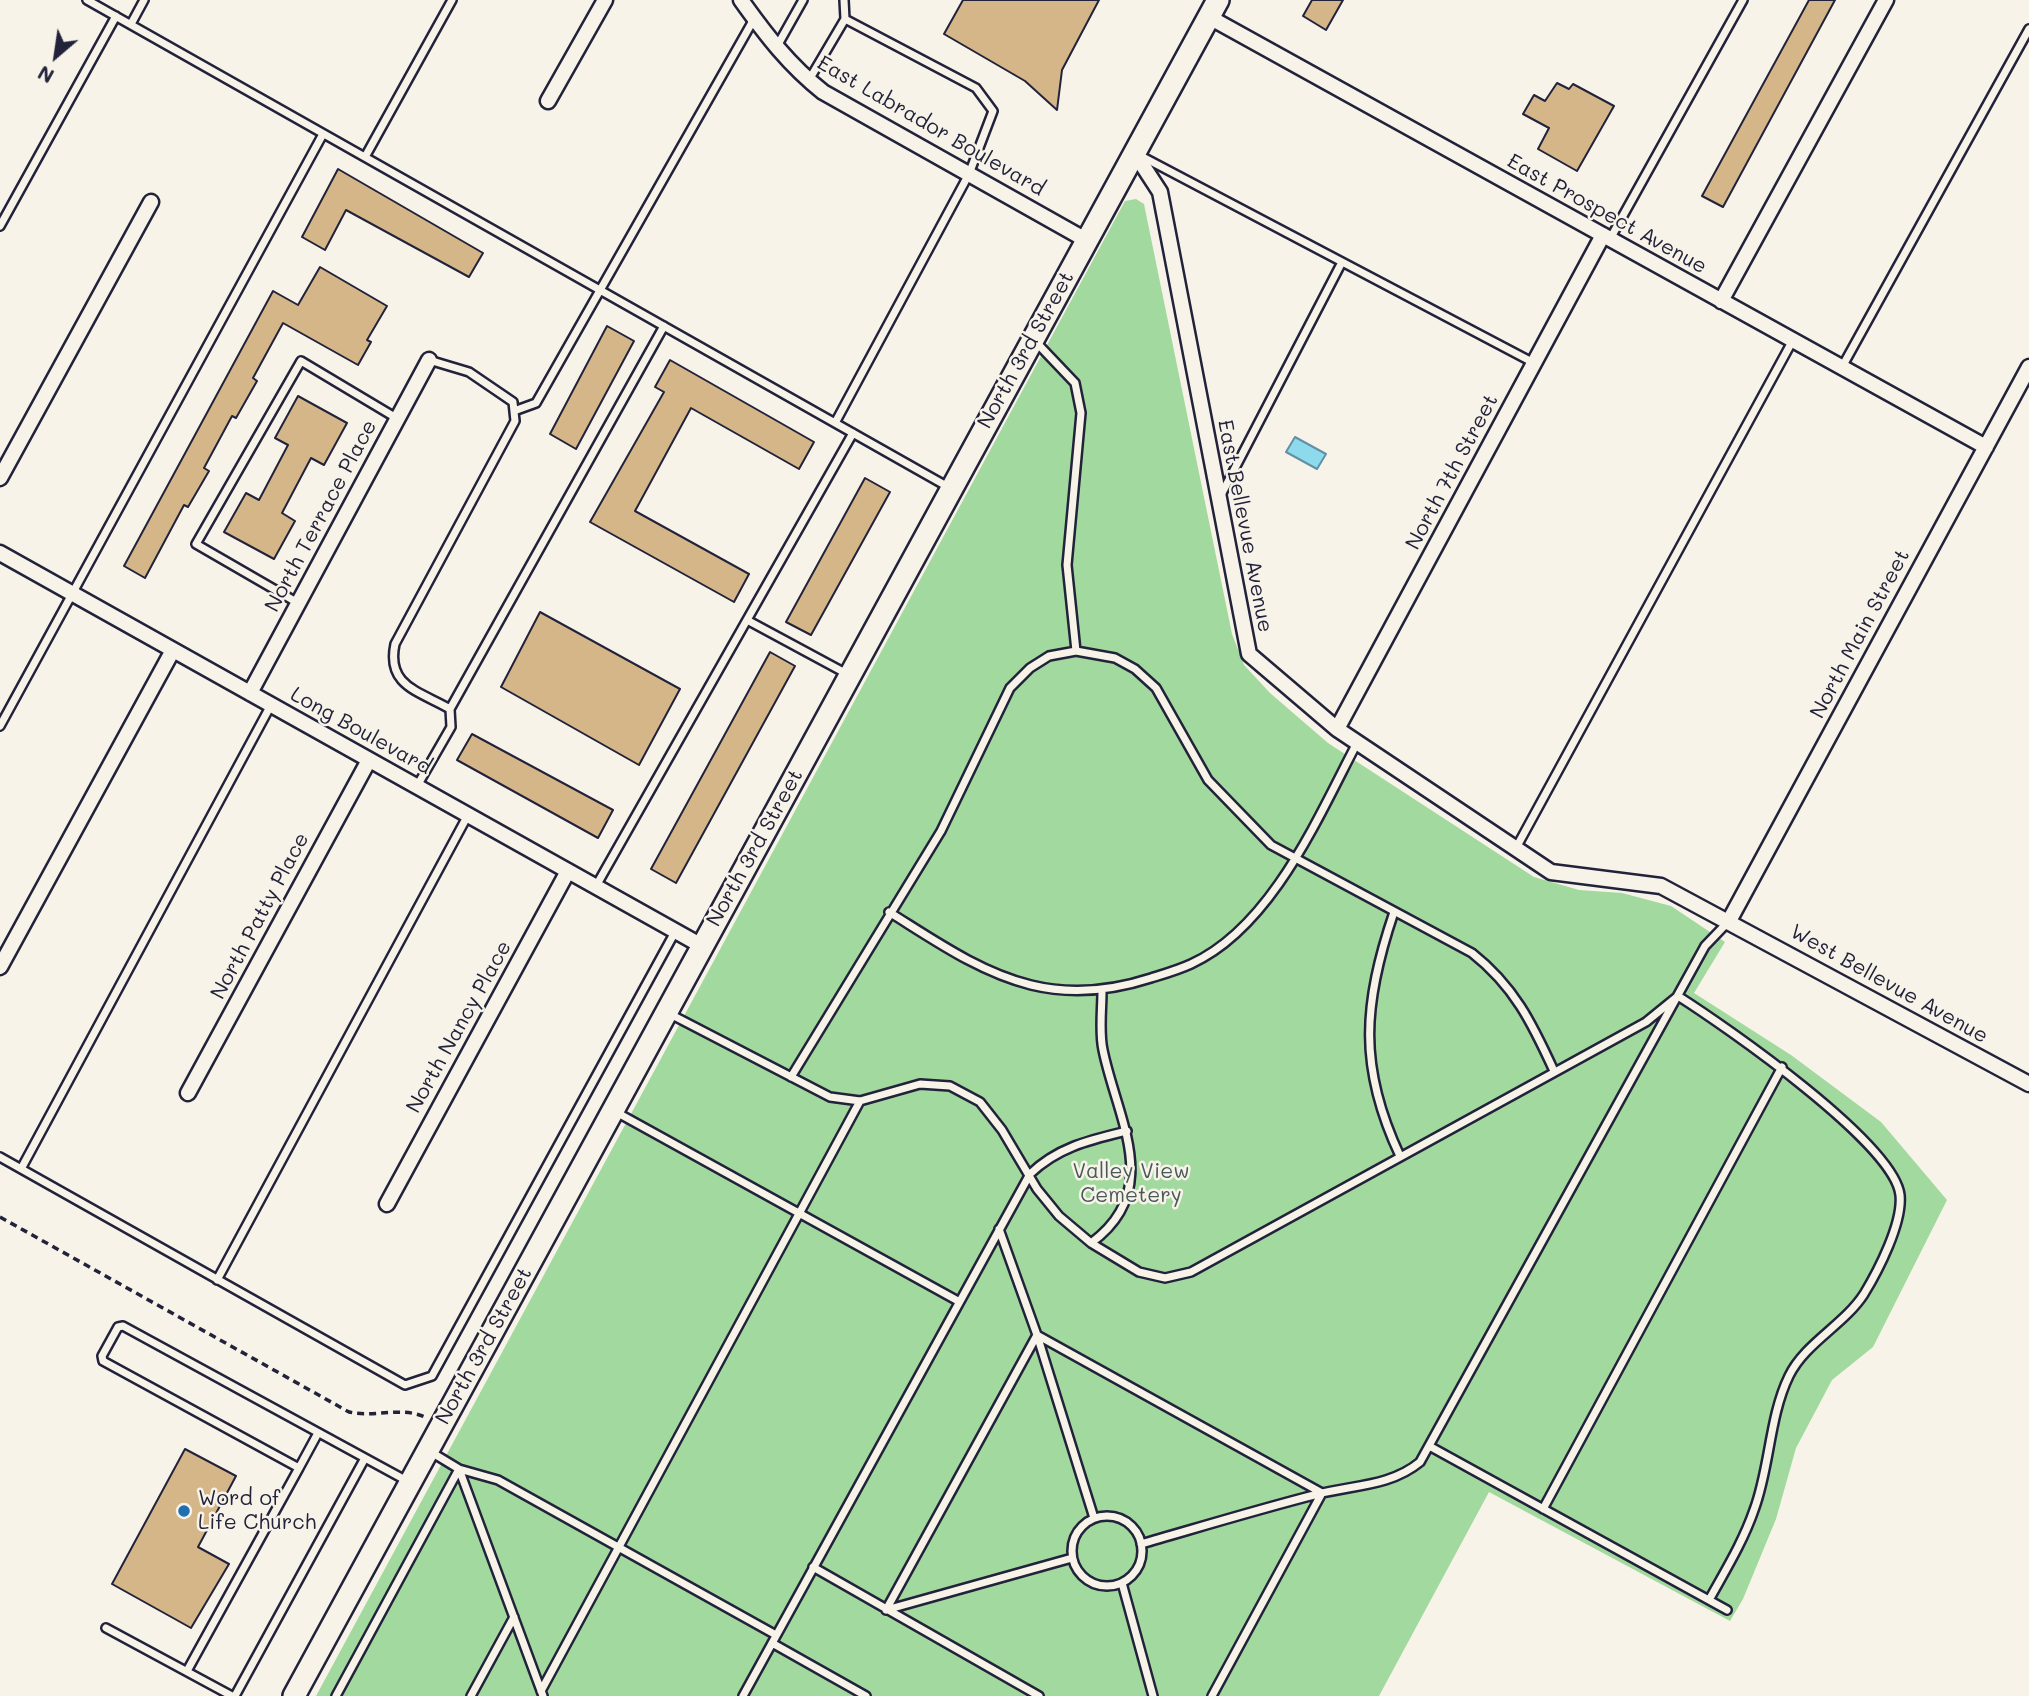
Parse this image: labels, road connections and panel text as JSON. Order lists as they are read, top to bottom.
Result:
{
  "streets": {
    "main road": ["North 3rd Street"],
    "street": [
      "East Labrador Boulevard",
      "East Prospect Avenue",
      "North 7th Street",
      "North Terrace Place",
      "East Bellevue Avenue",
      "North Main Street",
      "Long Boulevard",
      "North Patty Place",
      "West Bellevue Avenue",
      "North Nancy Place"
    ]
  },
  "crossings": [
    ["East Labrador Boulevard", "North 3rd Street"],
    ["East Prospect Avenue", "North 3rd Street"],
    ["East Prospect Avenue", "North 7th Street"],
    ["East Prospect Avenue", "North Main Street"],
    ["North 3rd Street", "East Bellevue Avenue"],
    ["North 3rd Street", "Long Boulevard"],
    ["North 7th Street", "East Bellevue Avenue"],
    ["North Terrace Place", "Long Boulevard"],
    ["East Bellevue Avenue", "North Main Street"],
    ["East Bellevue Avenue", "West Bellevue Avenue"],
    ["North Main Street", "West Bellevue Avenue"],
    ["Long Boulevard", "North Patty Place"],
    ["Long Boulevard", "North Nancy Place"]
  ],
  "parks": ["Valley View Cemetery"],
  "places": ["Word of Life Church"],
  "north": "bottom left"
}
